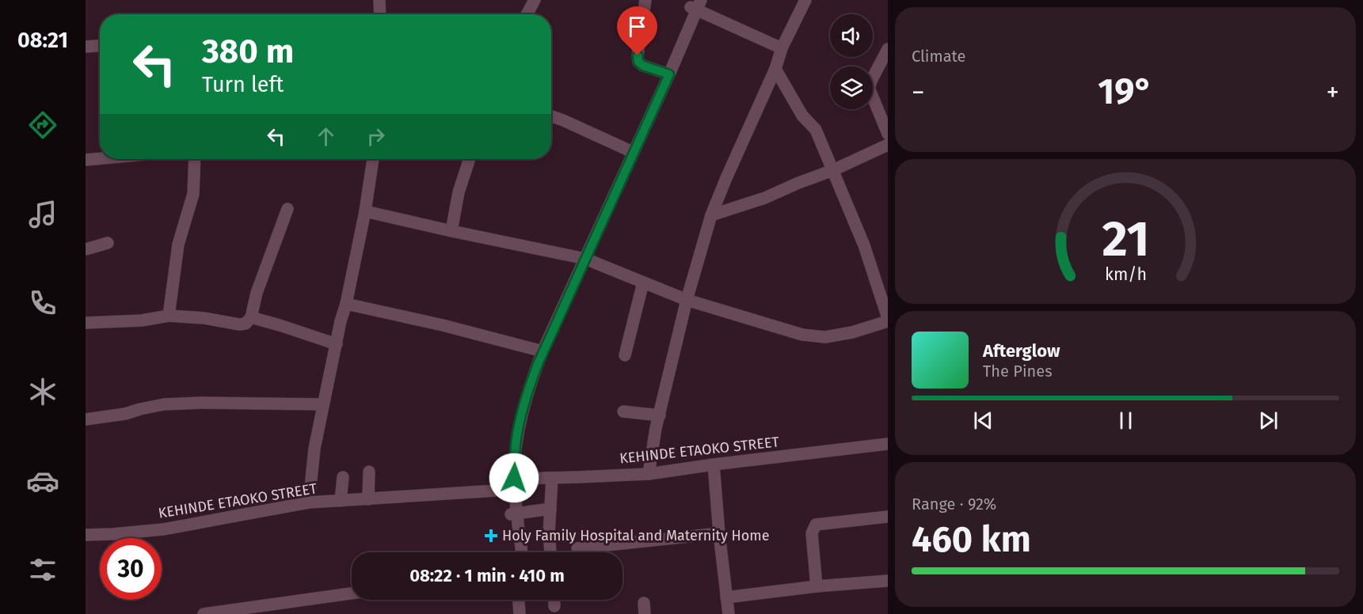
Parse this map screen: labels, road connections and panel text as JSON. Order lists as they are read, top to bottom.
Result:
{
  "streets": {
    "street": ["KEHINDE ETAOKO STREET"]
  },
  "places": {
    "health": ["Holy Family Hospital and Maternity Home"]
  },
  "page": {
    "tabs": "08:21",
    "tile": [
      "Climate",
      ["Range · 92%", "460 km"]
    ],
    "turn": ["380 m", "Turn left"],
    "heat": ["−", "19°", "+"],
    "song": ["Afterglow", "The Pines"],
    "limit": "30",
    "trip": "08:22 · 1 min · 410 m",
    "gauge": ["21", "km/h"]
  }
}
